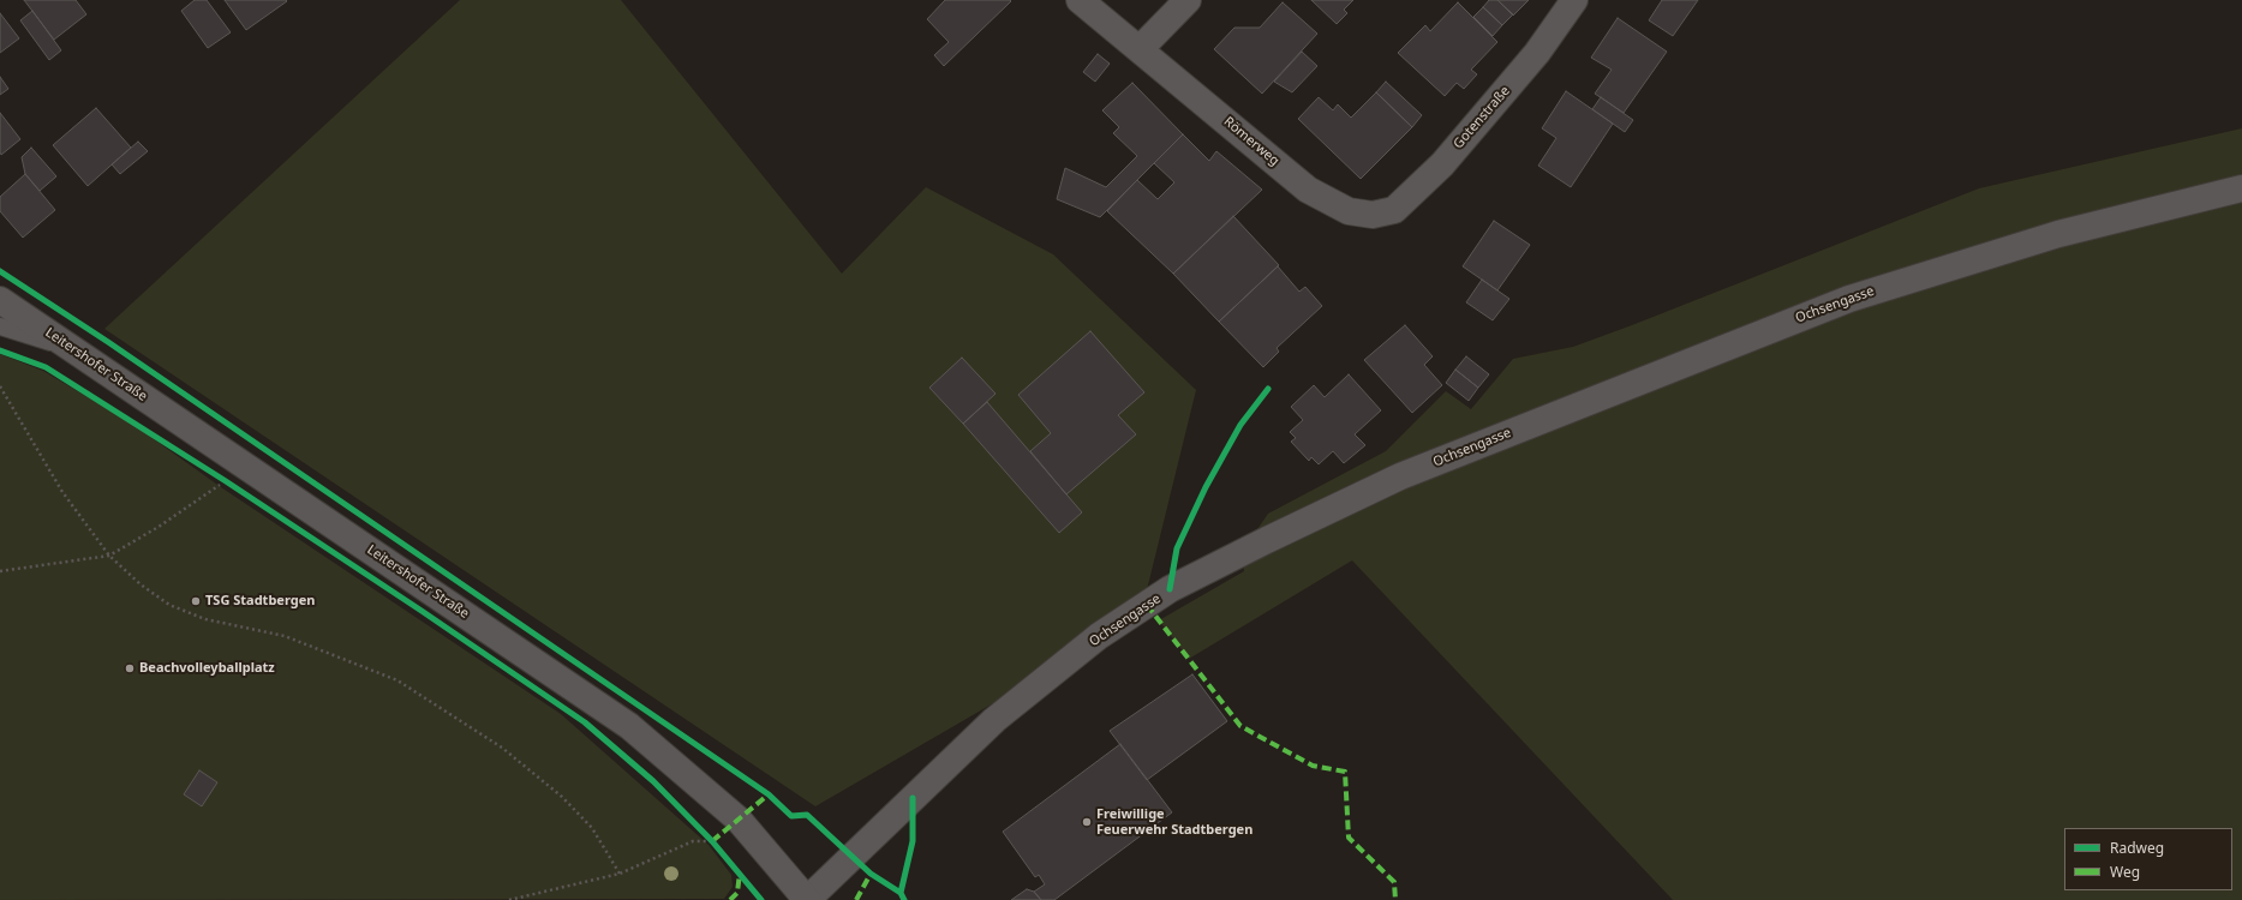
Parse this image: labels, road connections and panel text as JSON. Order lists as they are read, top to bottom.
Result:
{
  "streets": {
    "street": [
      "Gotenstraße",
      "Römerweg",
      "Ochsengasse",
      "Leitershofer Straße"
    ]
  },
  "crossings": [
    ["Gotenstraße", "Römerweg"],
    ["Ochsengasse", "Leitershofer Straße"]
  ],
  "places": ["TSG Stadtbergen", "Beachvolleyballplatz", "Freiwillige Feuerwehr Stadtbergen"],
  "legend": ["Radweg", "Weg"]
}
